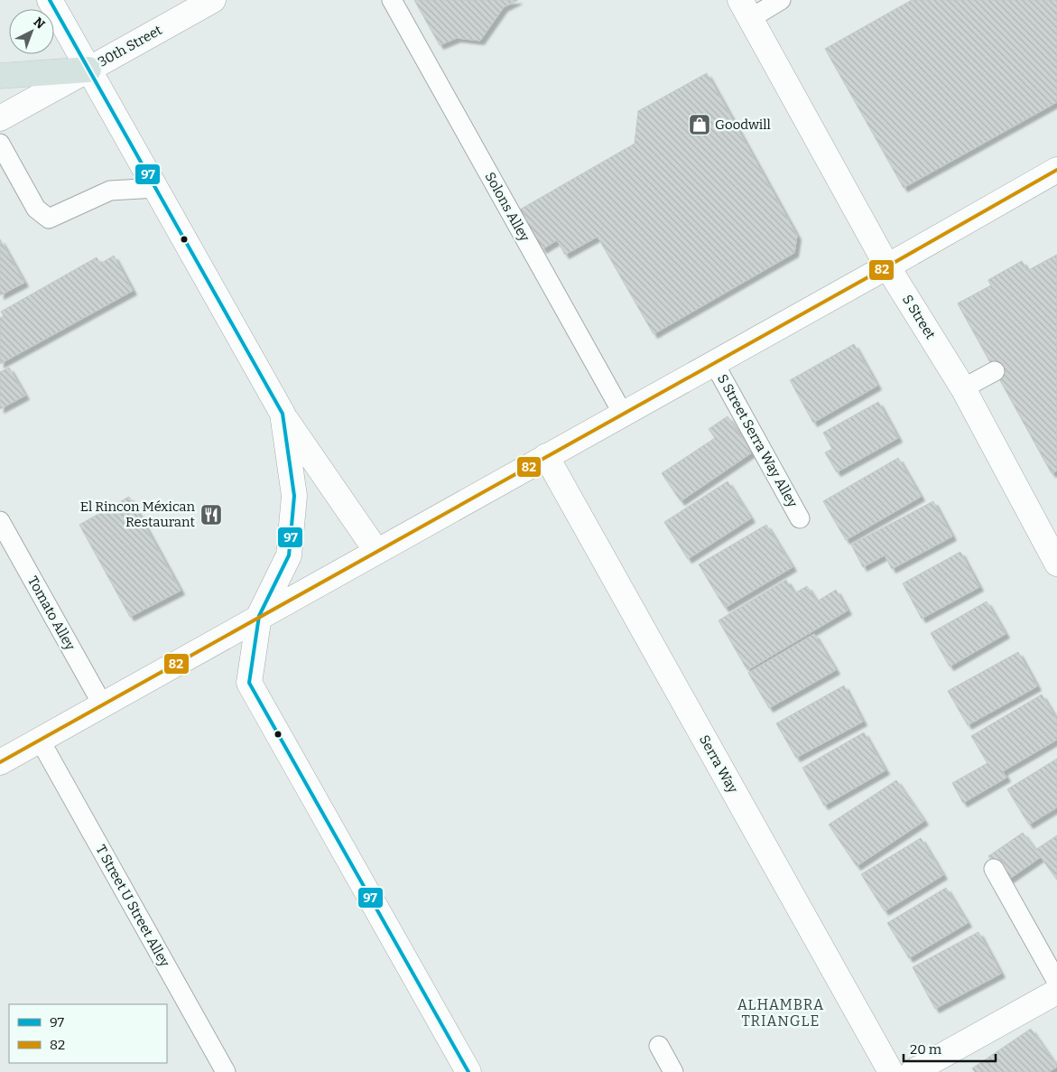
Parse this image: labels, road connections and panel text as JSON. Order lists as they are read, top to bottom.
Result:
{
  "streets": {
    "street": ["30th Street", "S Street", "Serra Way"],
    "lane": [
      "Solons Alley",
      "S Street Serra Way Alley",
      "Tomato Alley",
      "T Street U Street Alley"
    ]
  },
  "districts": ["ALHAMBRA TRIANGLE"],
  "places": {
    "shop": ["Goodwill"],
    "restaurant": ["El Rincon Méxican Restaurant"]
  },
  "lines": ["transit line 97", "transit line 82"],
  "legend": ["97", "82"],
  "scale_bar": "20 m",
  "north": "top right"
}
